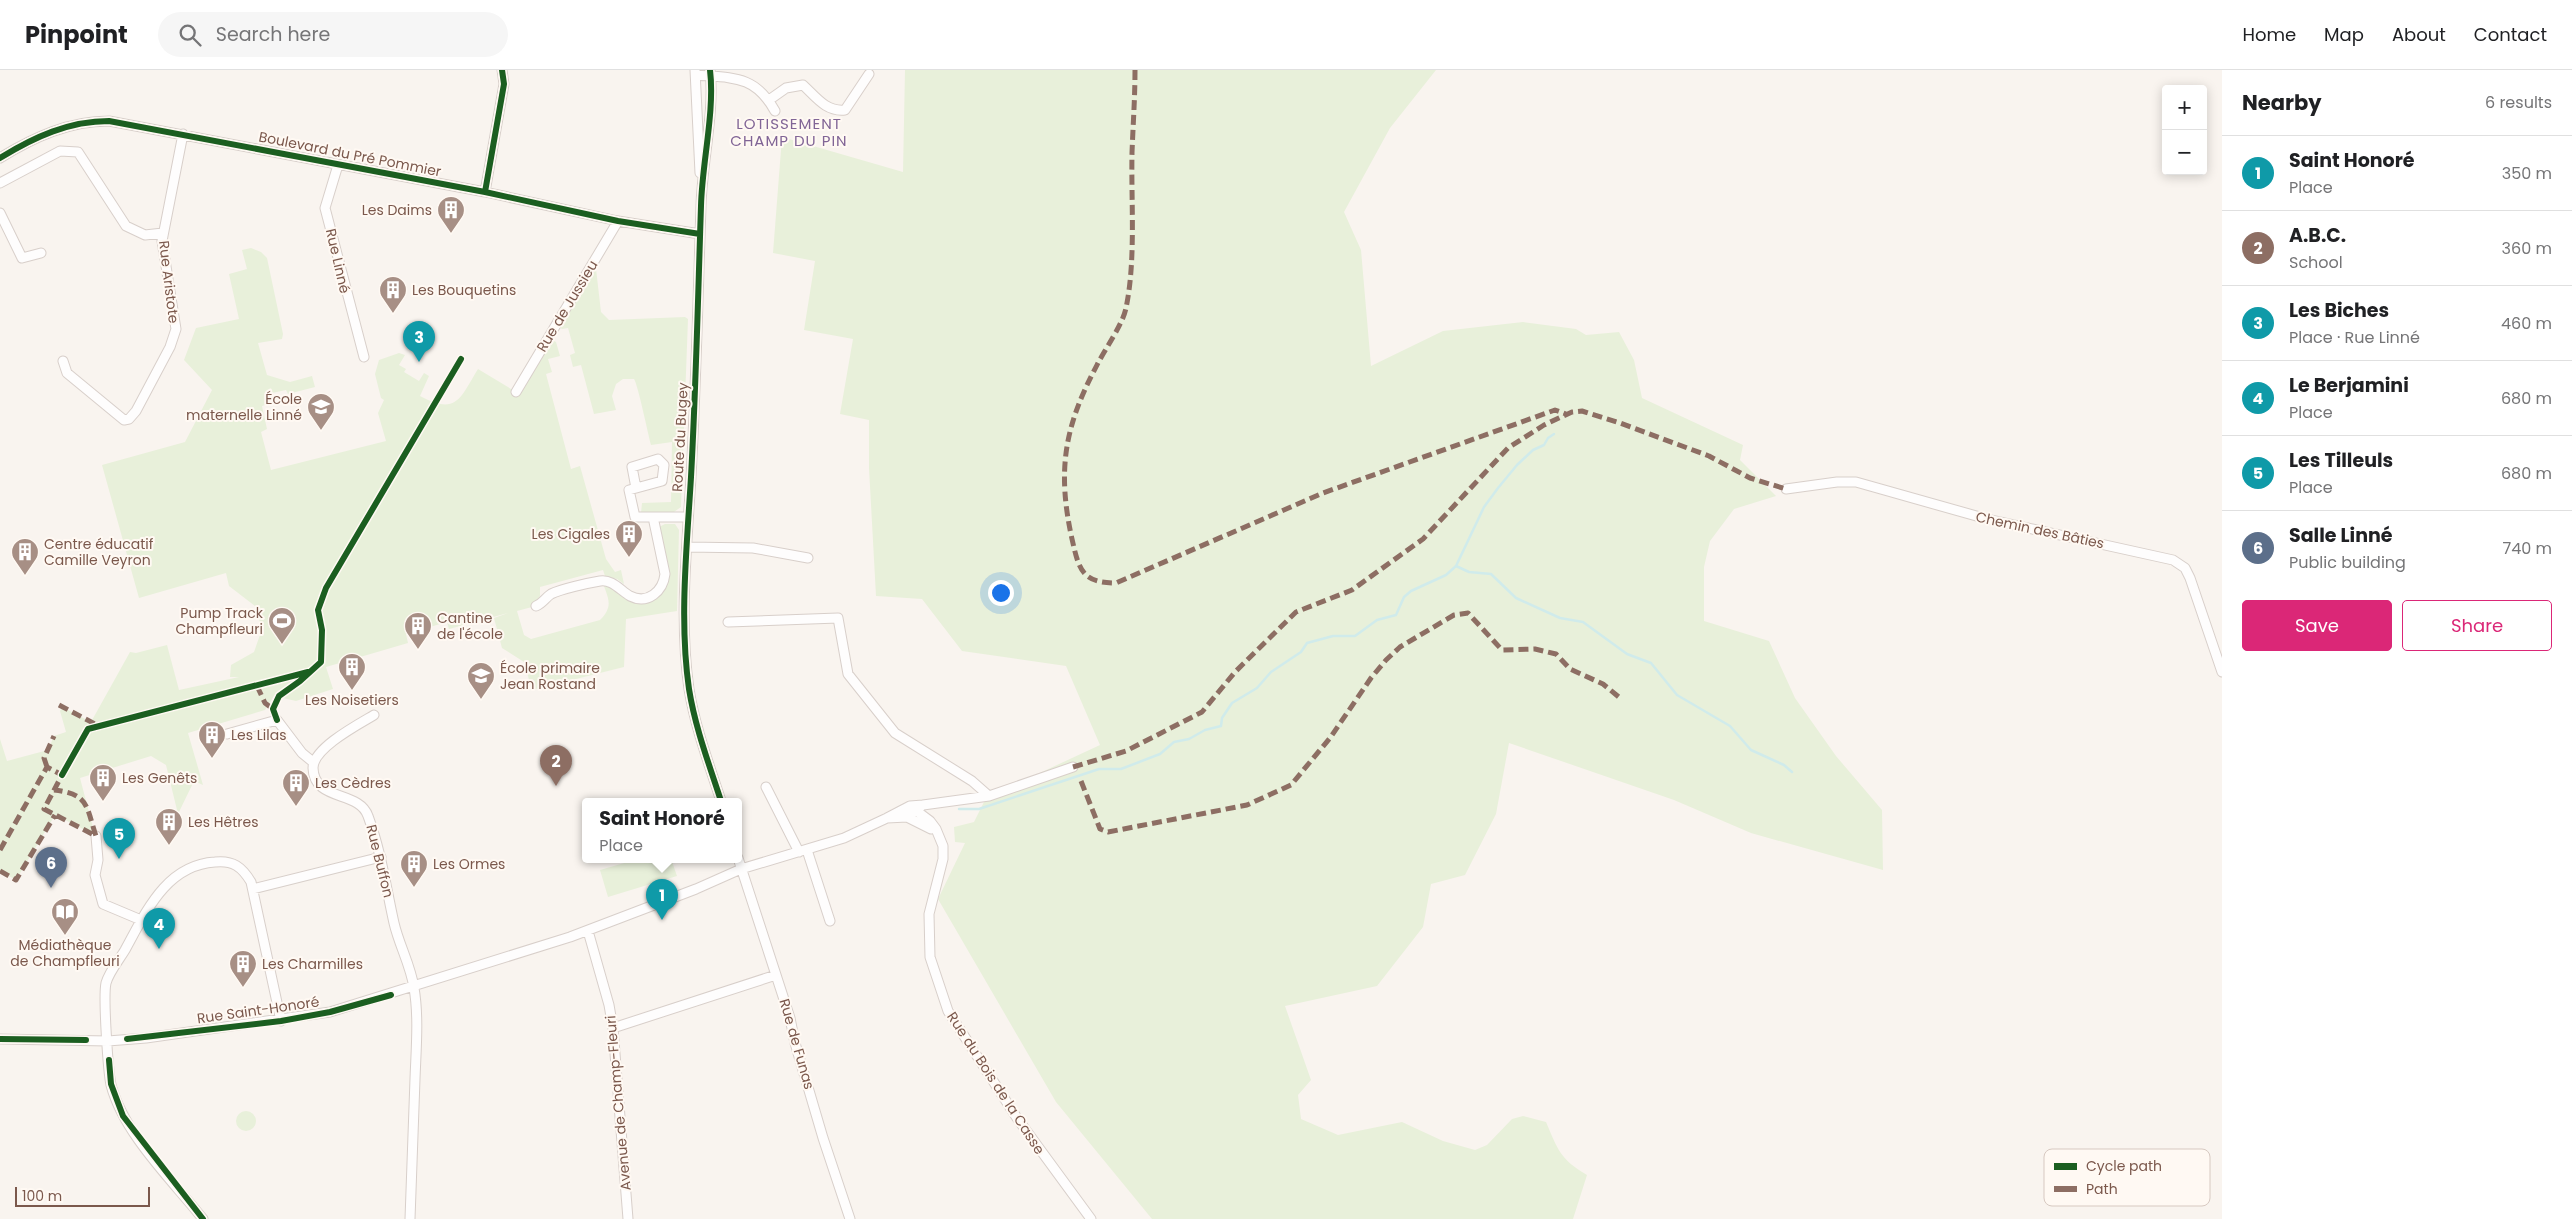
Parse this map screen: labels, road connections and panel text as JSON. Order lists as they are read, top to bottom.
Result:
{
  "streets": {
    "street": [
      "Boulevard du Pré Pommier",
      "Rue Linné",
      "Rue Aristote",
      "Rue de Jussieu",
      "Route du Bugey",
      "Chemin des Bâties",
      "Rue Buffon",
      "Rue Saint-Honoré",
      "Rue de Funas",
      "Rue du Bois de la Casse",
      "Avenue de Champ-Fleuri"
    ]
  },
  "crossings": [
    ["Boulevard du Pré Pommier", "Rue Linné"],
    ["Boulevard du Pré Pommier", "Rue Aristote"],
    ["Boulevard du Pré Pommier", "Rue de Jussieu"],
    ["Boulevard du Pré Pommier", "Route du Bugey"],
    ["Rue Buffon", "Rue Saint-Honoré"],
    ["Rue Saint-Honoré", "Rue de Funas"],
    ["Rue Saint-Honoré", "Avenue de Champ-Fleuri"]
  ],
  "districts": ["LOTISSEMENT CHAMP DU PIN"],
  "places": {
    "building": [
      "Les Daims",
      "Les Bouquetins",
      "Les Cigales",
      "Centre éducatif Camille Veyron",
      "Cantine de l'école",
      "Les Noisetiers",
      "Les Lilas",
      "Les Genêts",
      "Les Cèdres",
      "Les Hêtres",
      "Les Ormes",
      "Les Charmilles"
    ],
    "school or university": ["École maternelle Linné", "École primaire Jean Rostand"],
    "sports": ["Pump Track Champfleuri"],
    "library": ["Médiathèque de Champfleuri"]
  },
  "legend": ["Cycle path", "Path"],
  "scale_bar": "100 m",
  "page": {
    "header": "Pinpoint",
    "search": "Search here",
    "nav": [
      "Home",
      "Map",
      "About",
      "Contact"
    ],
    "heading": ["Nearby", "6 results"],
    "map_buttons": ["+", "−"],
    "list": [
      {
        "mark": "1",
        "name": "Saint Honoré",
        "note": "Place",
        "value": "350 m"
      },
      {
        "mark": "2",
        "name": "A.B.C.",
        "note": "School",
        "value": "360 m"
      },
      {
        "mark": "3",
        "name": "Les Biches",
        "note": "Place · Rue Linné",
        "value": "460 m"
      },
      {
        "mark": "4",
        "name": "Le Berjamini",
        "note": "Place",
        "value": "680 m"
      },
      {
        "mark": "5",
        "name": "Les Tilleuls",
        "note": "Place",
        "value": "680 m"
      },
      {
        "mark": "6",
        "name": "Salle Linné",
        "note": "Public building",
        "value": "740 m"
      }
    ],
    "pins": [
      "3",
      "2",
      "5",
      "6",
      "1",
      "4"
    ],
    "buttons": ["Save", "Share"],
    "popup": ["Saint Honoré", "Place"],
    "scale": "100 m"
  }
}
